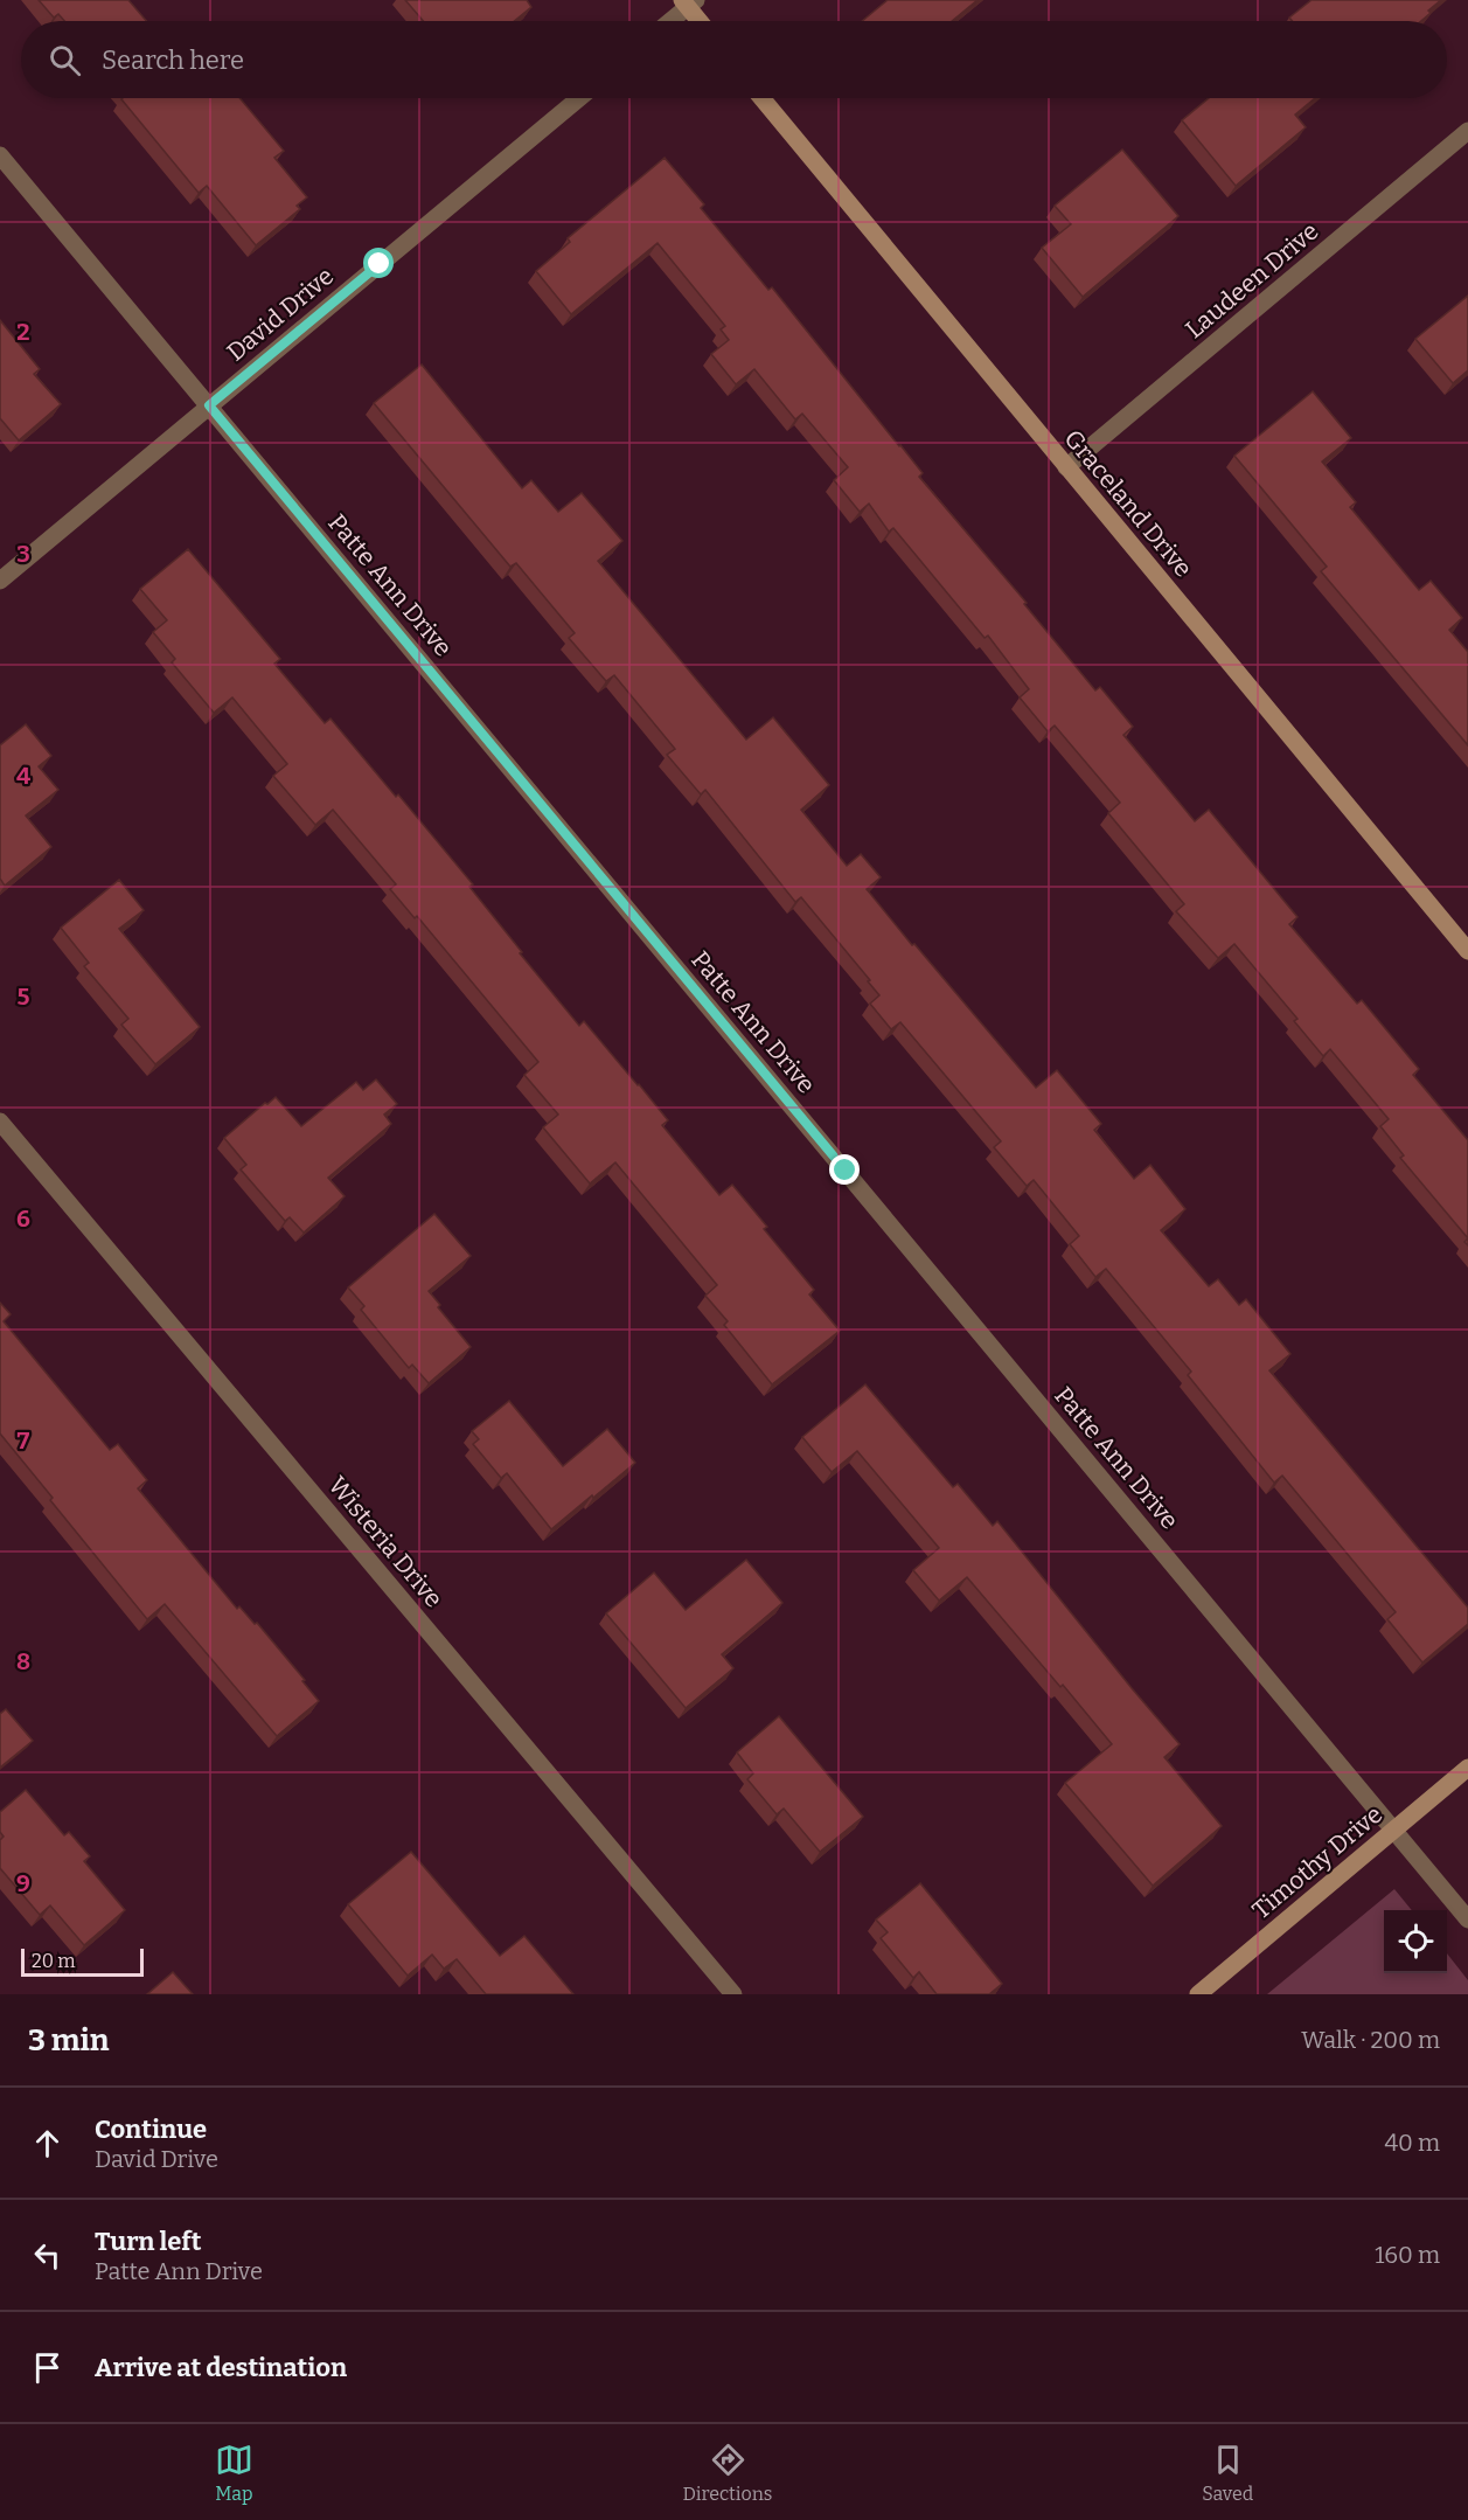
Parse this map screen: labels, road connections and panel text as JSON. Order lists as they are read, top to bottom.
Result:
{
  "streets": {
    "street": [
      "Laudeen Drive",
      "David Drive",
      "Graceland Drive",
      "Patte Ann Drive",
      "Wisteria Drive",
      "Timothy Drive"
    ]
  },
  "crossings": [
    ["Laudeen Drive", "Graceland Drive"],
    ["David Drive", "Patte Ann Drive"],
    ["Patte Ann Drive", "Timothy Drive"]
  ],
  "scale_bar": "20 m",
  "page": {
    "search": "Search here",
    "scale": "20 m",
    "heading": ["3 min", "Walk · 200 m"],
    "list": [
      ["Continue", "David Drive", "40 m"],
      ["Turn left", "Patte Ann Drive", "160 m"],
      "Arrive at destination"
    ],
    "nav": ["Map", "Directions", "Saved"]
  },
  "grid": {
    "rows": [
      "2",
      "3",
      "4",
      "5",
      "6",
      "7",
      "8",
      "9"
    ]
  }
}
